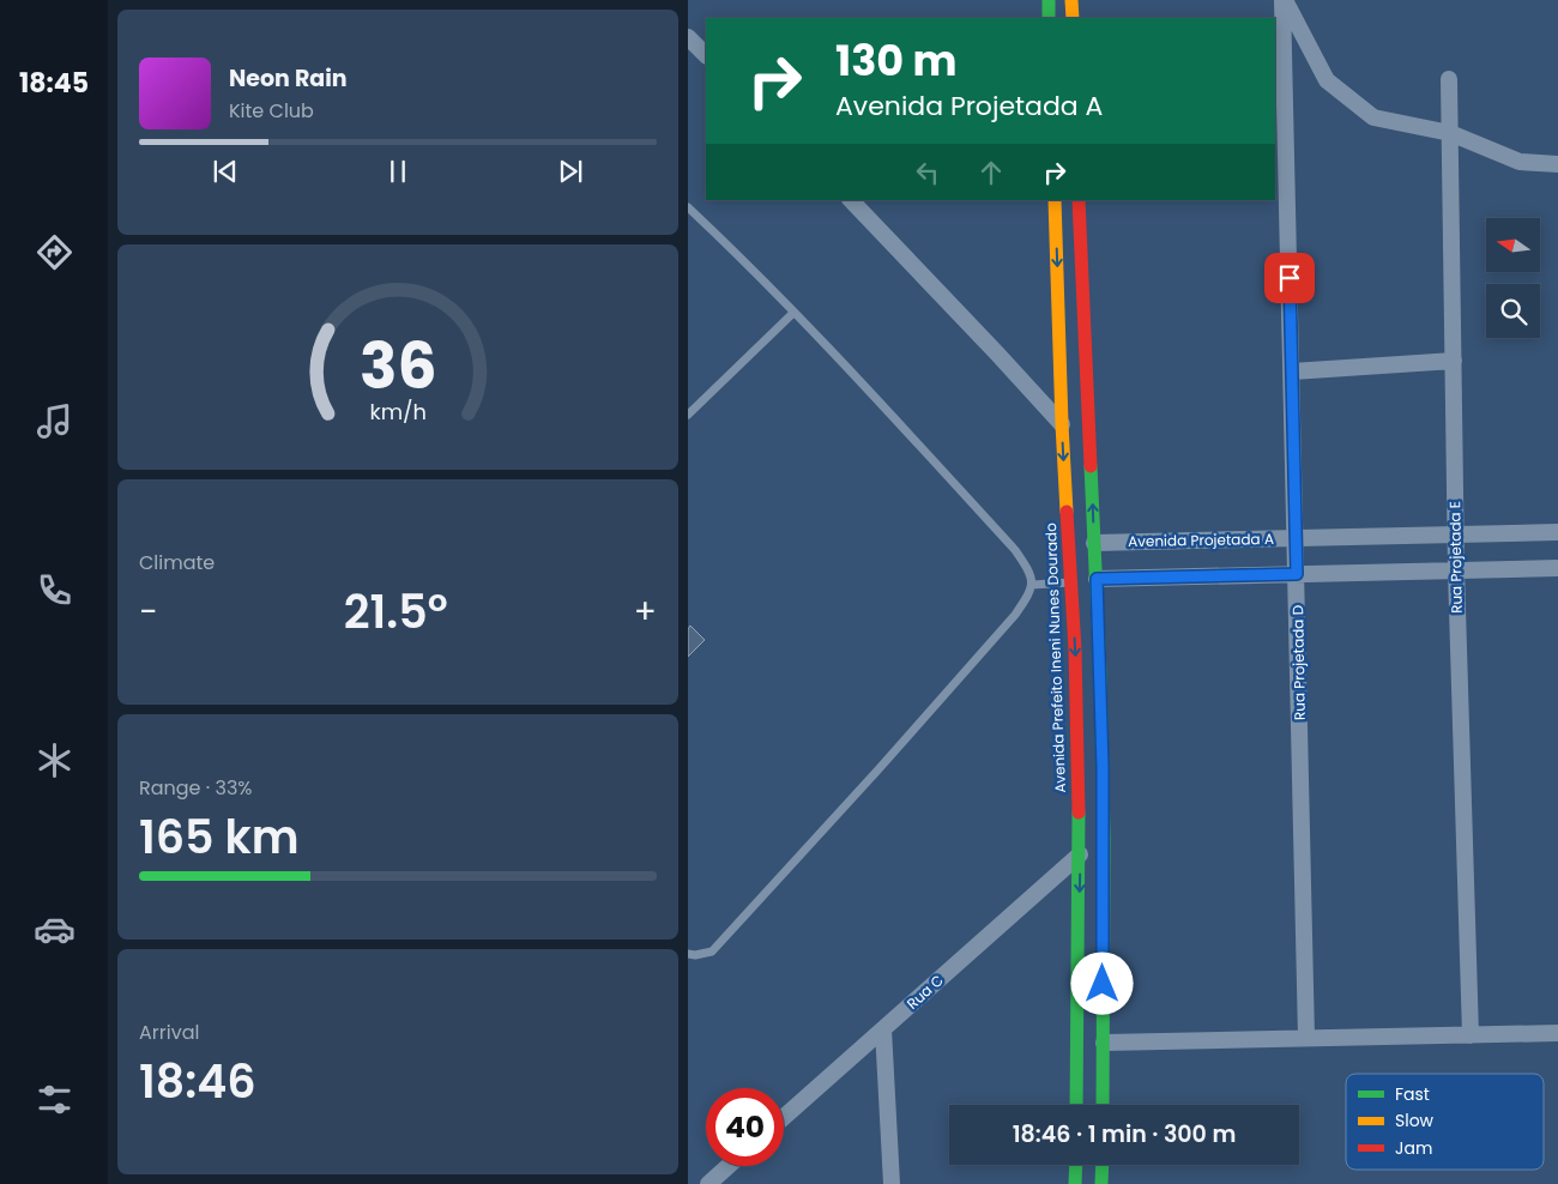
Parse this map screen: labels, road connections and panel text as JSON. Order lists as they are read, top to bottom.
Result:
{
  "streets": {
    "street": [
      "Avenida Projetada A",
      "Rua Projetada E",
      "Avenida Prefeito Ineni Nunes Dourado",
      "Rua Projetada D",
      "Rua C"
    ]
  },
  "crossings": [
    ["Avenida Projetada A", "Rua Projetada E"],
    ["Avenida Projetada A", "Rua Projetada D"],
    ["Avenida Prefeito Ineni Nunes Dourado", "Rua C"]
  ],
  "legend": ["Fast", "Slow", "Jam"],
  "north": "left",
  "page": {
    "tabs": "18:45",
    "turn": ["130 m", "Avenida Projetada A"],
    "song": ["Neon Rain", "Kite Club"],
    "tile": [
      "Climate",
      ["Range · 33%", "165 km"],
      ["Arrival", "18:46"]
    ],
    "heat": ["−", "21.5°", "+"],
    "limit": "40",
    "trip": "18:46 · 1 min · 300 m",
    "gauge": ["36", "km/h"]
  }
}
